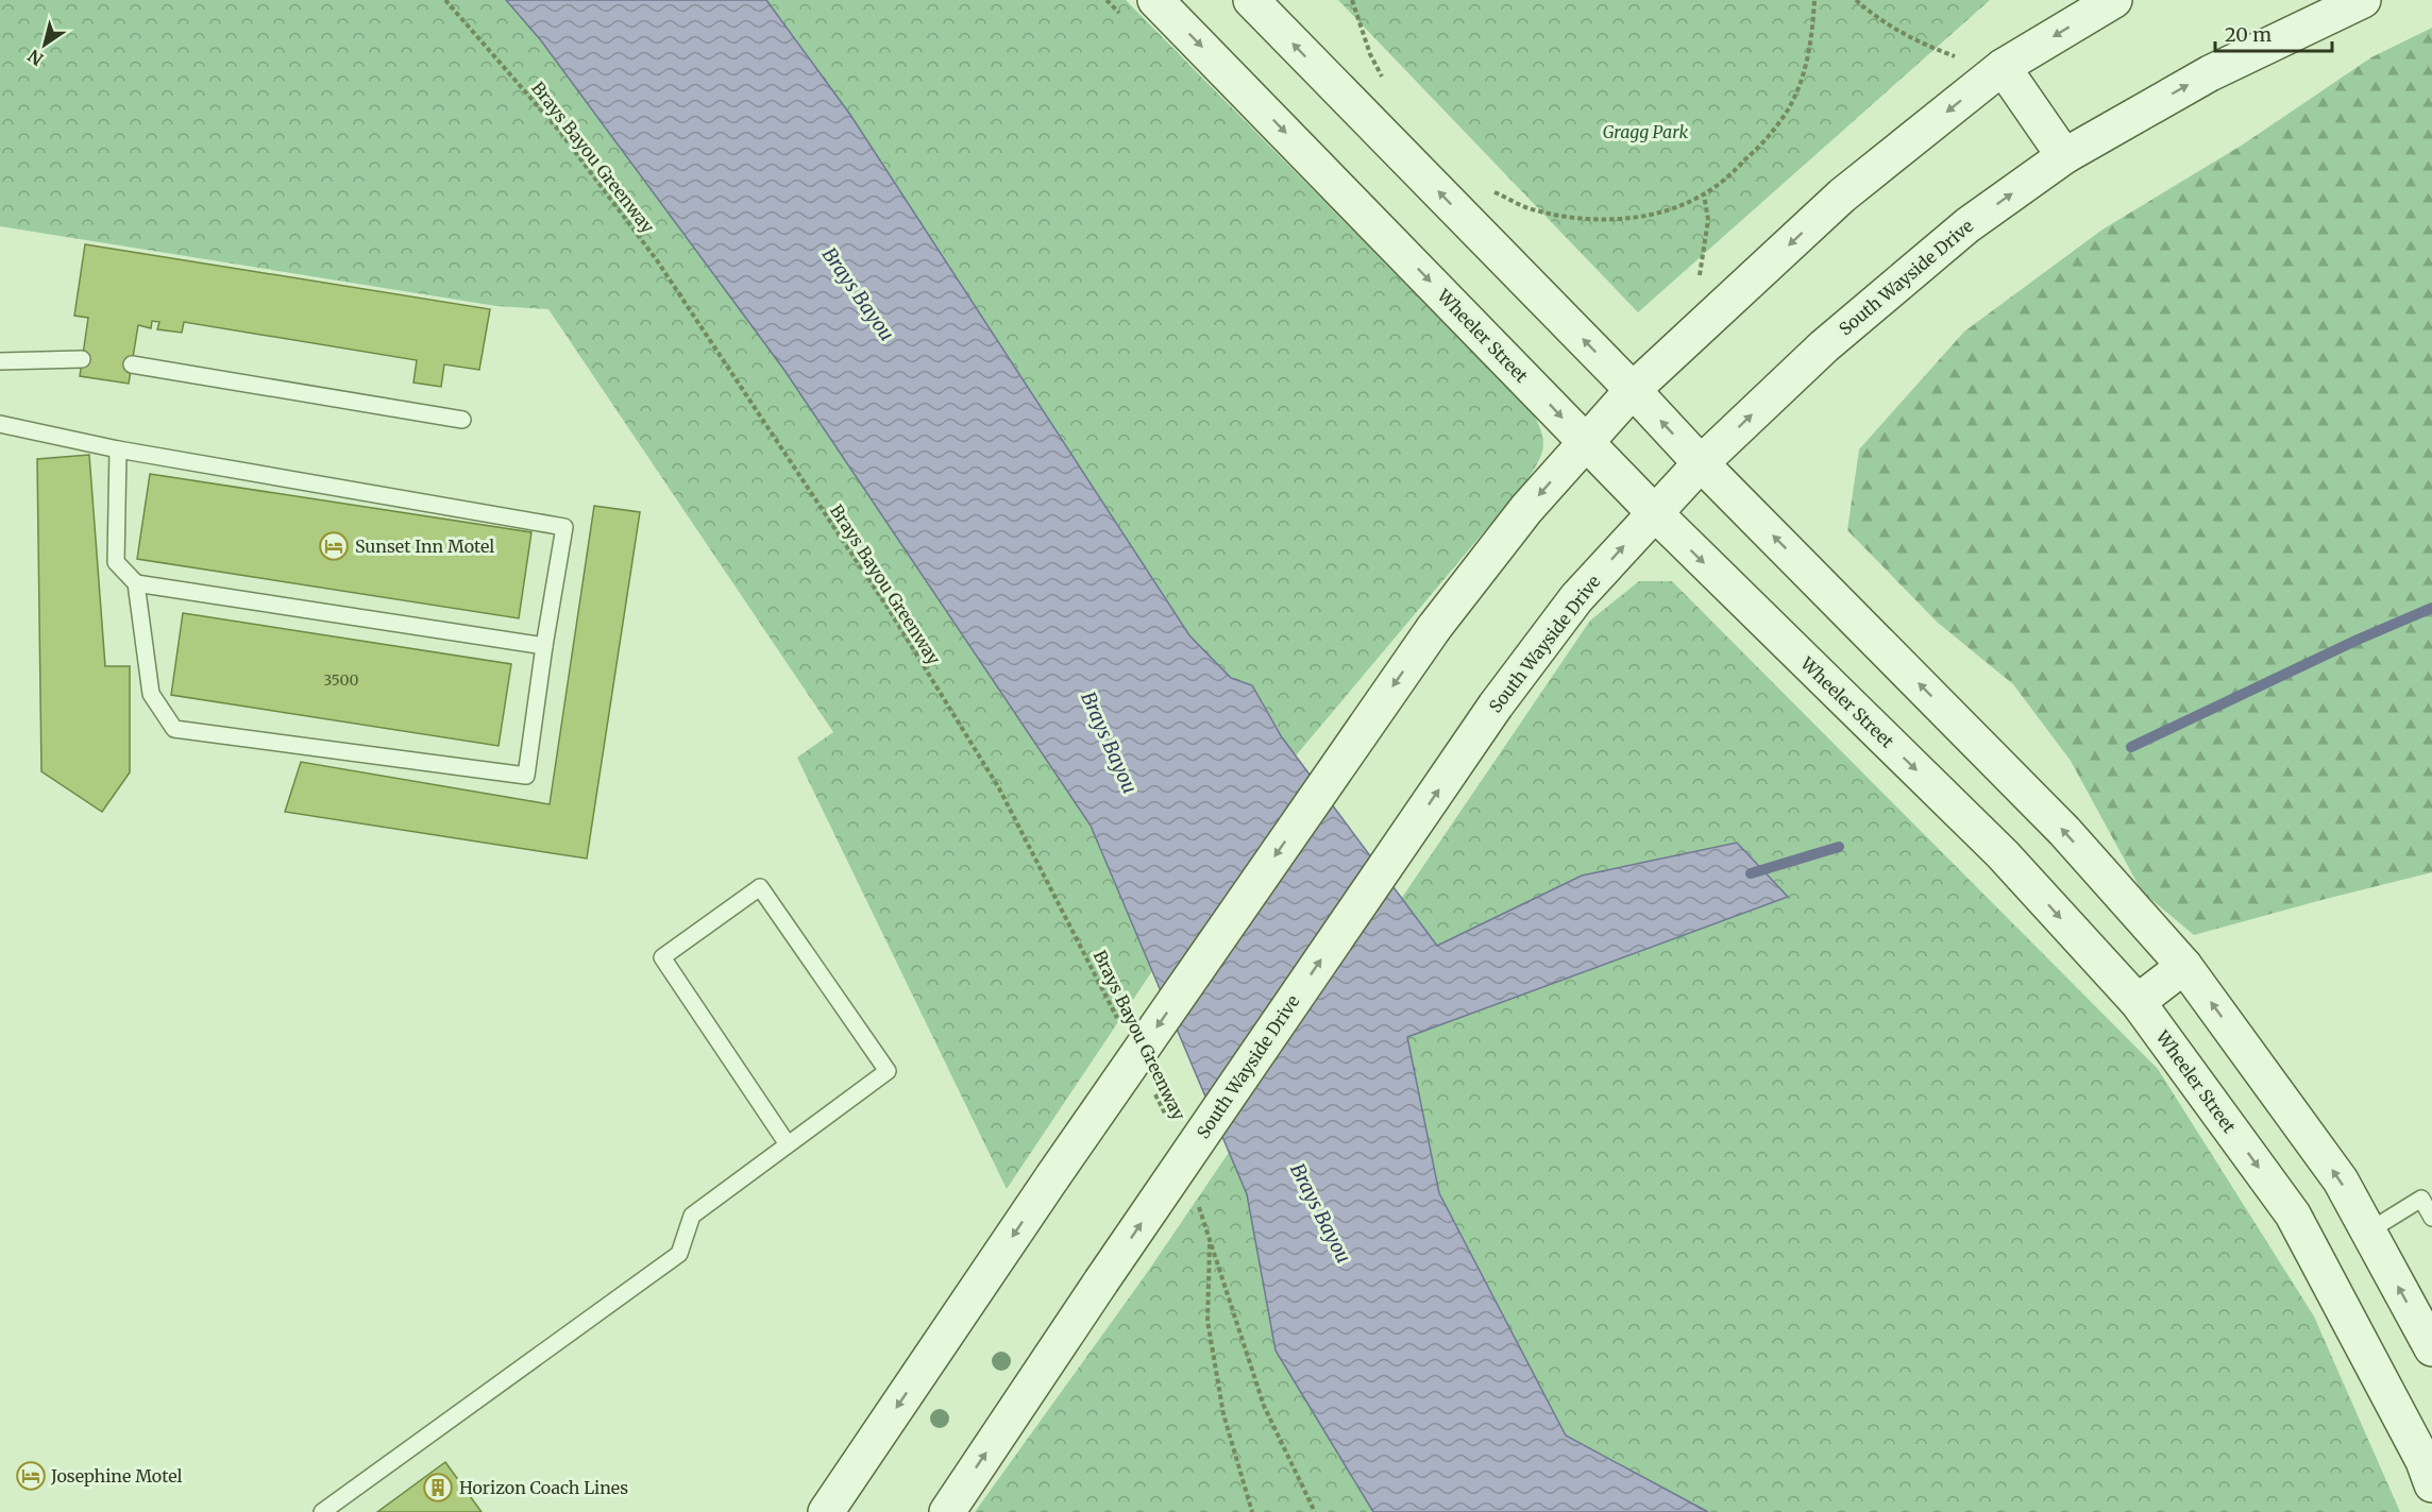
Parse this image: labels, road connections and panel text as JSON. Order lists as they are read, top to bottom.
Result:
{
  "streets": {
    "main road": ["South Wayside Drive", "Wheeler Street"],
    "path": ["Brays Bayou Greenway"]
  },
  "crossings": [
    ["South Wayside Drive", "Wheeler Street"]
  ],
  "water": ["Brays Bayou"],
  "parks": ["Gragg Park"],
  "places": {
    "hotel": ["Sunset Inn Motel", "Josephine Motel"],
    "building": ["Horizon Coach Lines"]
  },
  "house_numbers": ["3500"],
  "scale_bar": "20 m",
  "north": "bottom left"
}
